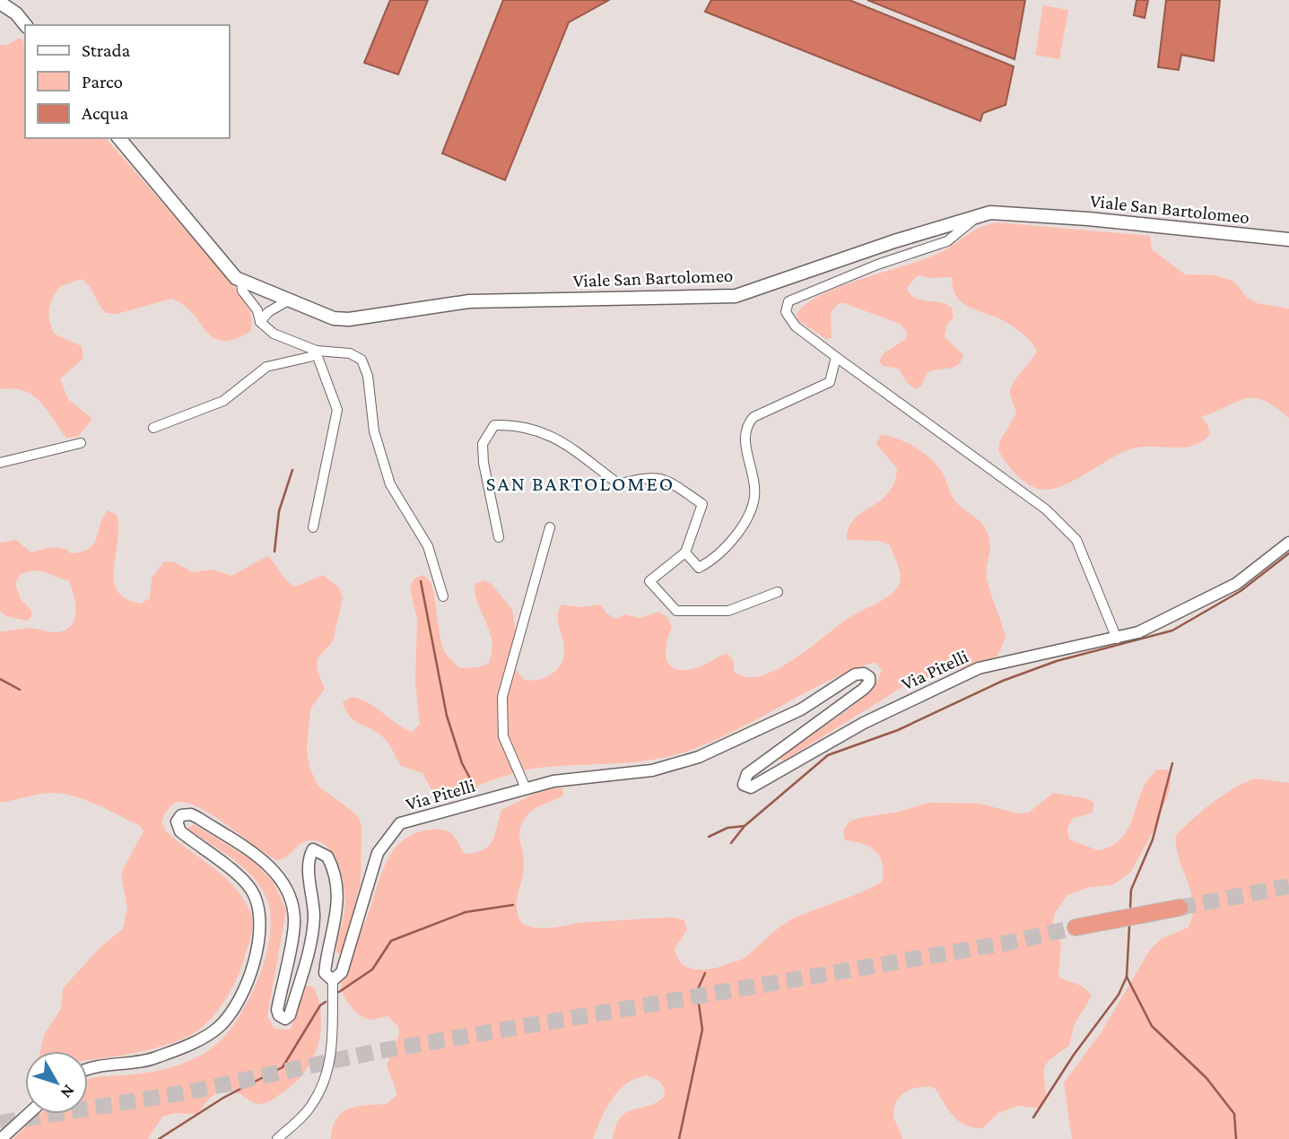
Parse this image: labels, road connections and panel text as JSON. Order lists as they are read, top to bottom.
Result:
{
  "streets": {
    "main road": ["Viale San Bartolomeo"],
    "street": ["Via Pitelli"]
  },
  "districts": ["SAN BARTOLOMEO"],
  "legend": ["Strada", "Parco", "Acqua"],
  "north": "bottom right"
}
